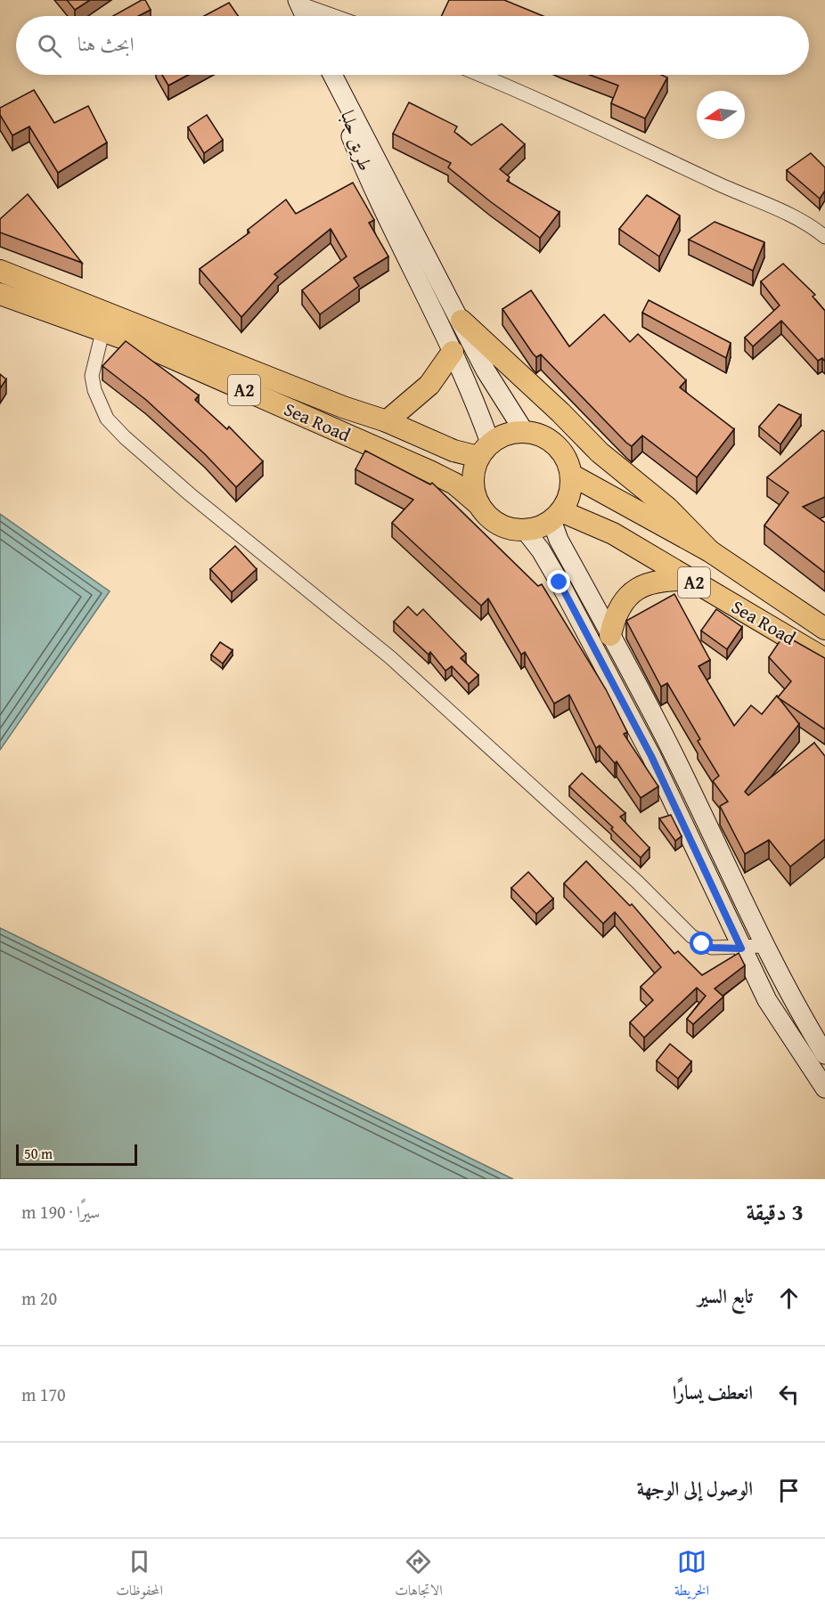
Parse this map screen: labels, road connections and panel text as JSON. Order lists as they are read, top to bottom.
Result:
{
  "streets": {
    "highway": ["A2", "Sea Road"],
    "main road": ["طريق حلبا"]
  },
  "crossings": [
    ["طريق حلبا", "A2"],
    ["طريق حلبا", "Sea Road"],
    ["A2", "Sea Road"]
  ],
  "scale_bar": "50 m",
  "north": "left",
  "page": {
    "search": "ابحث هنا",
    "scale": "50 m",
    "heading": ["3 دقيقة", "سيرًا · 190 m"],
    "list": [
      ["تابع السير", "20 m"],
      ["انعطف يسارًا", "170 m"],
      "الوصول إلى الوجهة"
    ],
    "nav": ["الخريطة", "الاتجاهات", "المحفوظات"]
  }
}
